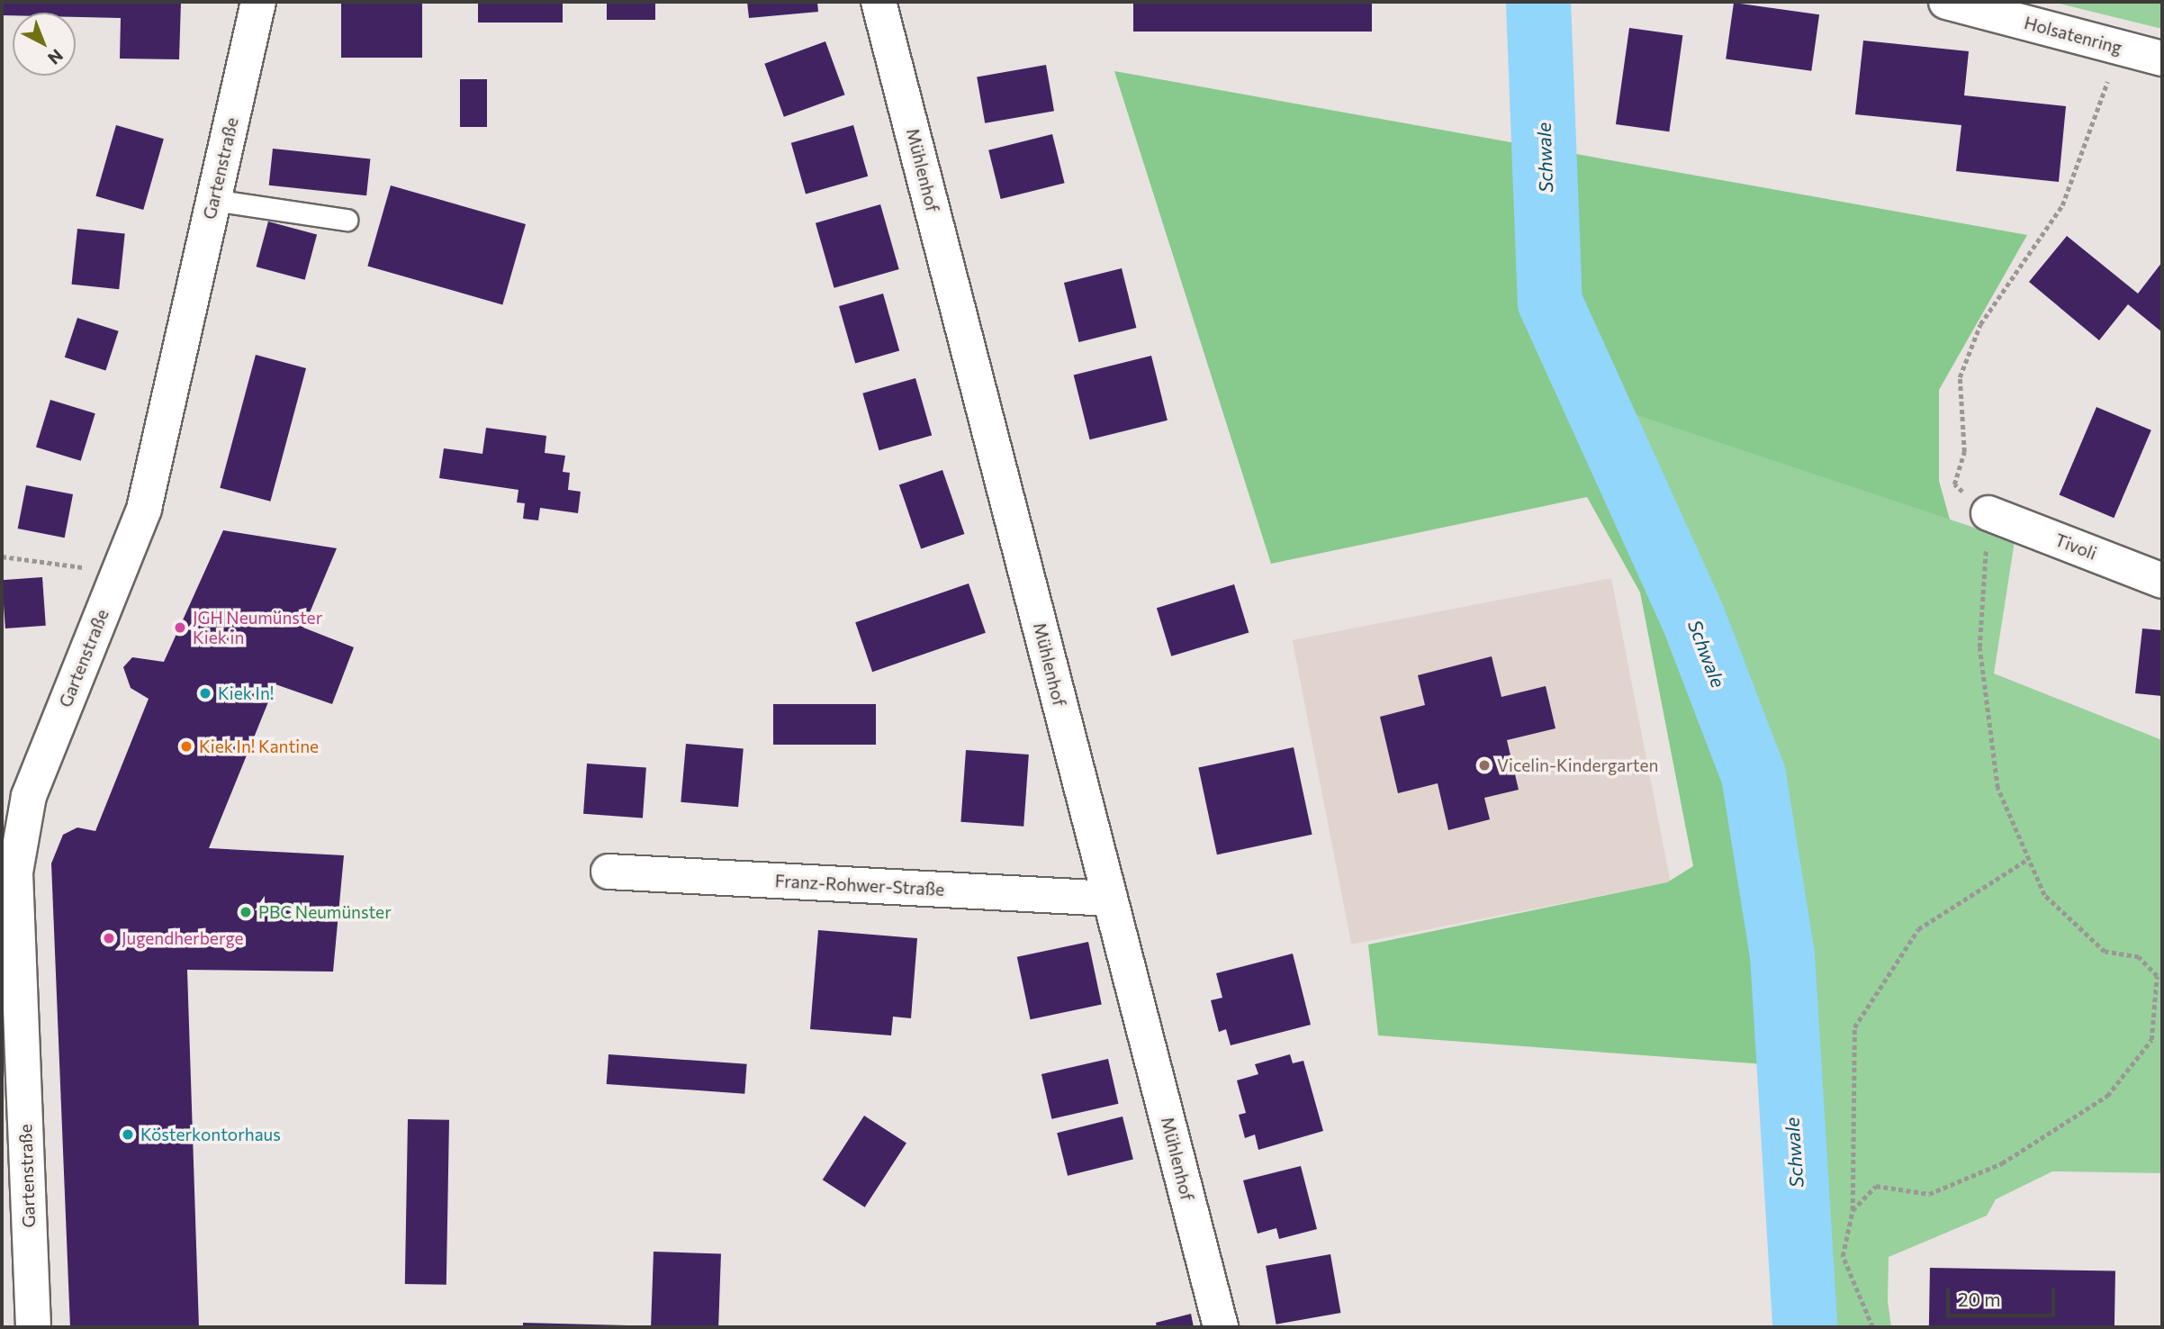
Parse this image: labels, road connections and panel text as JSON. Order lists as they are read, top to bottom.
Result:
{
  "streets": {
    "street": [
      "Holsatenring",
      "Gartenstraße",
      "Mühlenhof",
      "Tivoli",
      "Franz-Rohwer-Straße"
    ]
  },
  "crossings": [
    ["Mühlenhof", "Franz-Rohwer-Straße"]
  ],
  "water": ["Schwale"],
  "places": [
    "JGH Neumünster Kiek in",
    "Kiek In!",
    "Kiek In! Kantine",
    "Vicelin-Kindergarten",
    "PBC Neumünster",
    "Jugendherberge",
    "Kösterkontorhaus"
  ],
  "scale_bar": "20 m",
  "north": "bottom right"
}
